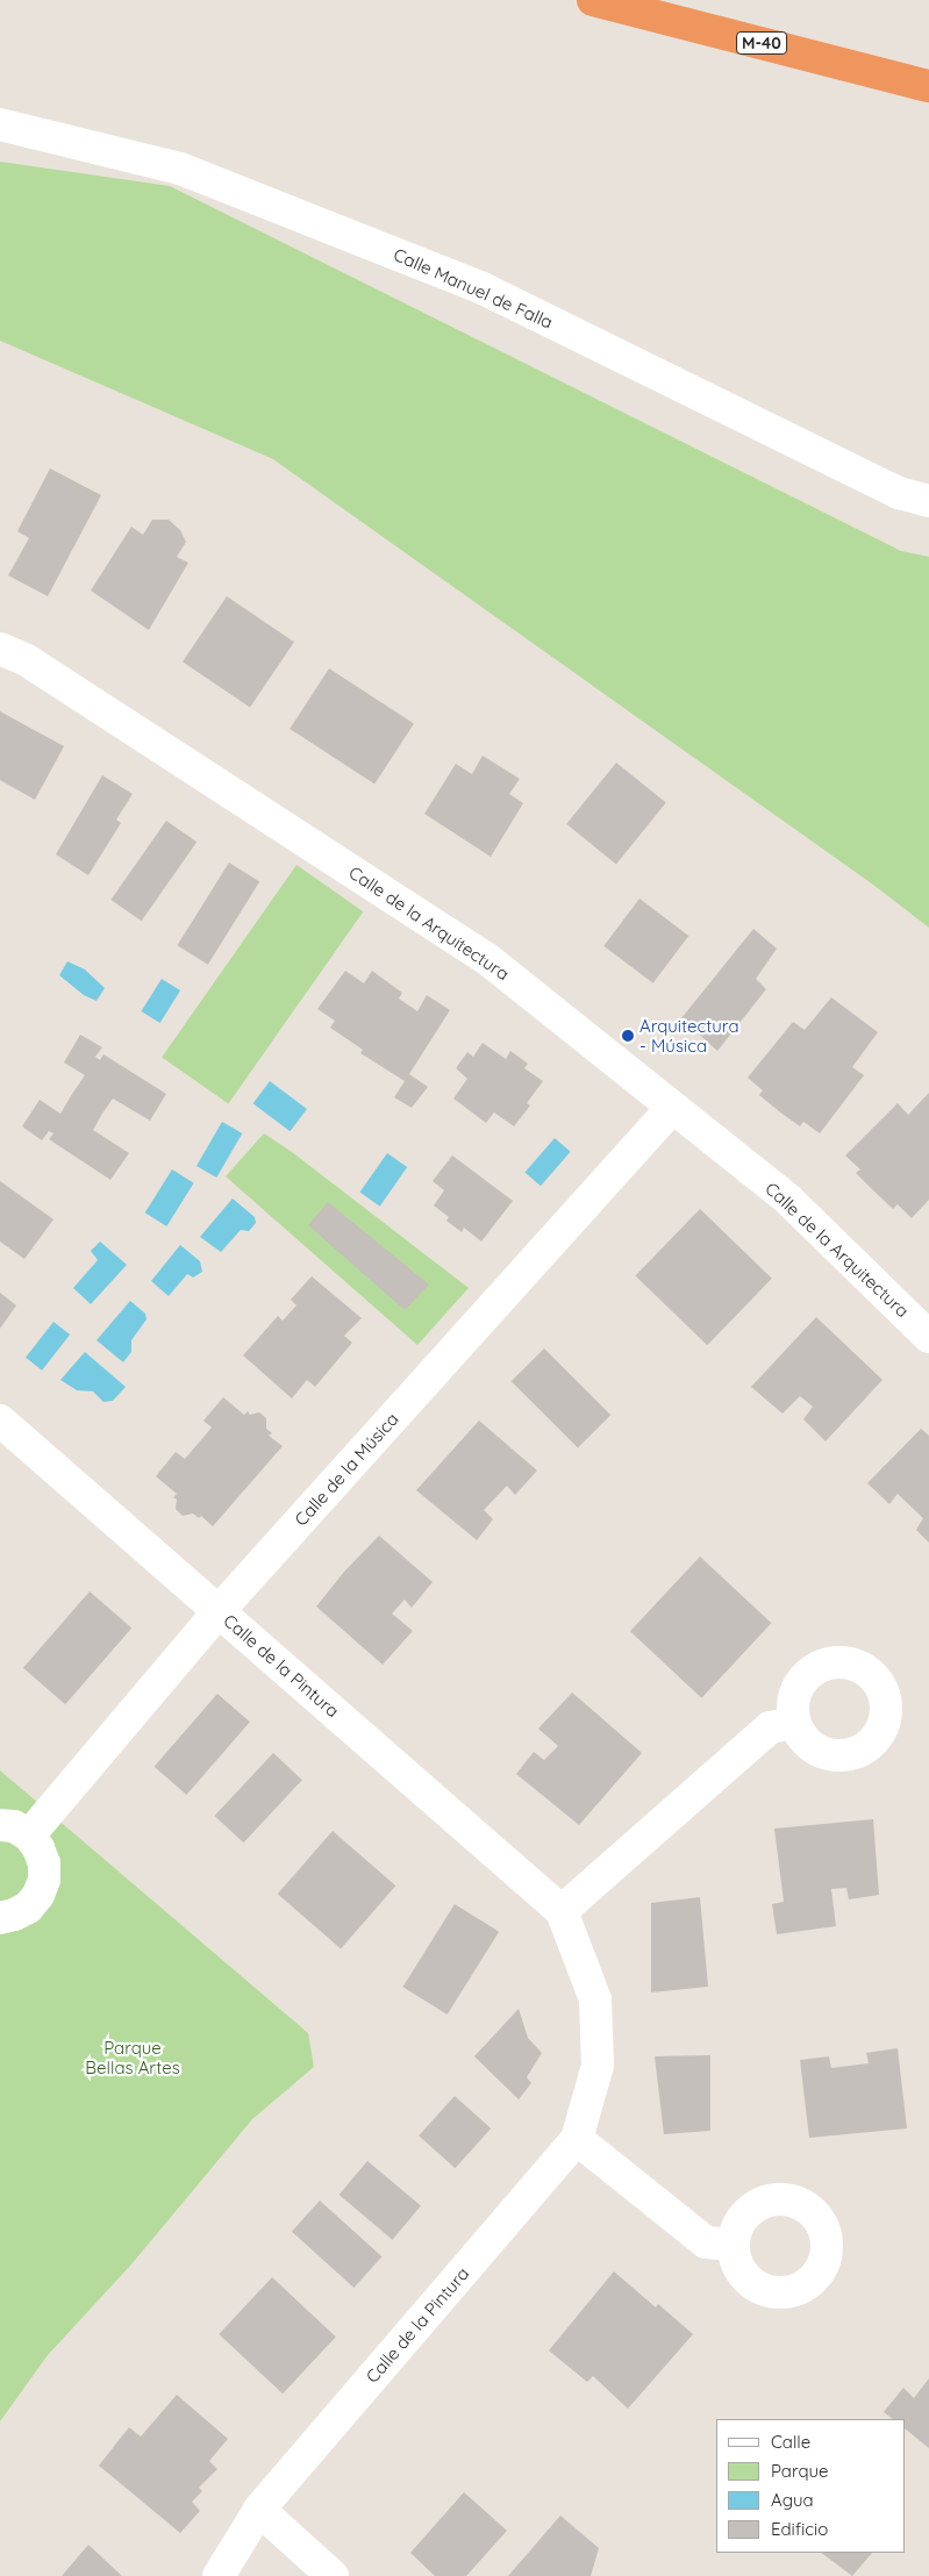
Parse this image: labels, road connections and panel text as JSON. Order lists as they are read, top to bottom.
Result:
{
  "streets": {
    "highway": ["M-40"],
    "street": [
      "Calle Manuel de Falla",
      "Calle de la Arquitectura",
      "Calle de la Música",
      "Calle de la Pintura"
    ]
  },
  "crossings": [
    ["Calle de la Arquitectura", "Calle de la Música"],
    ["Calle de la Música", "Calle de la Pintura"]
  ],
  "parks": ["Parque Bellas Artes"],
  "places": ["Arquitectura - Música"],
  "legend": [
    "Calle",
    "Parque",
    "Agua",
    "Edificio"
  ]
}
